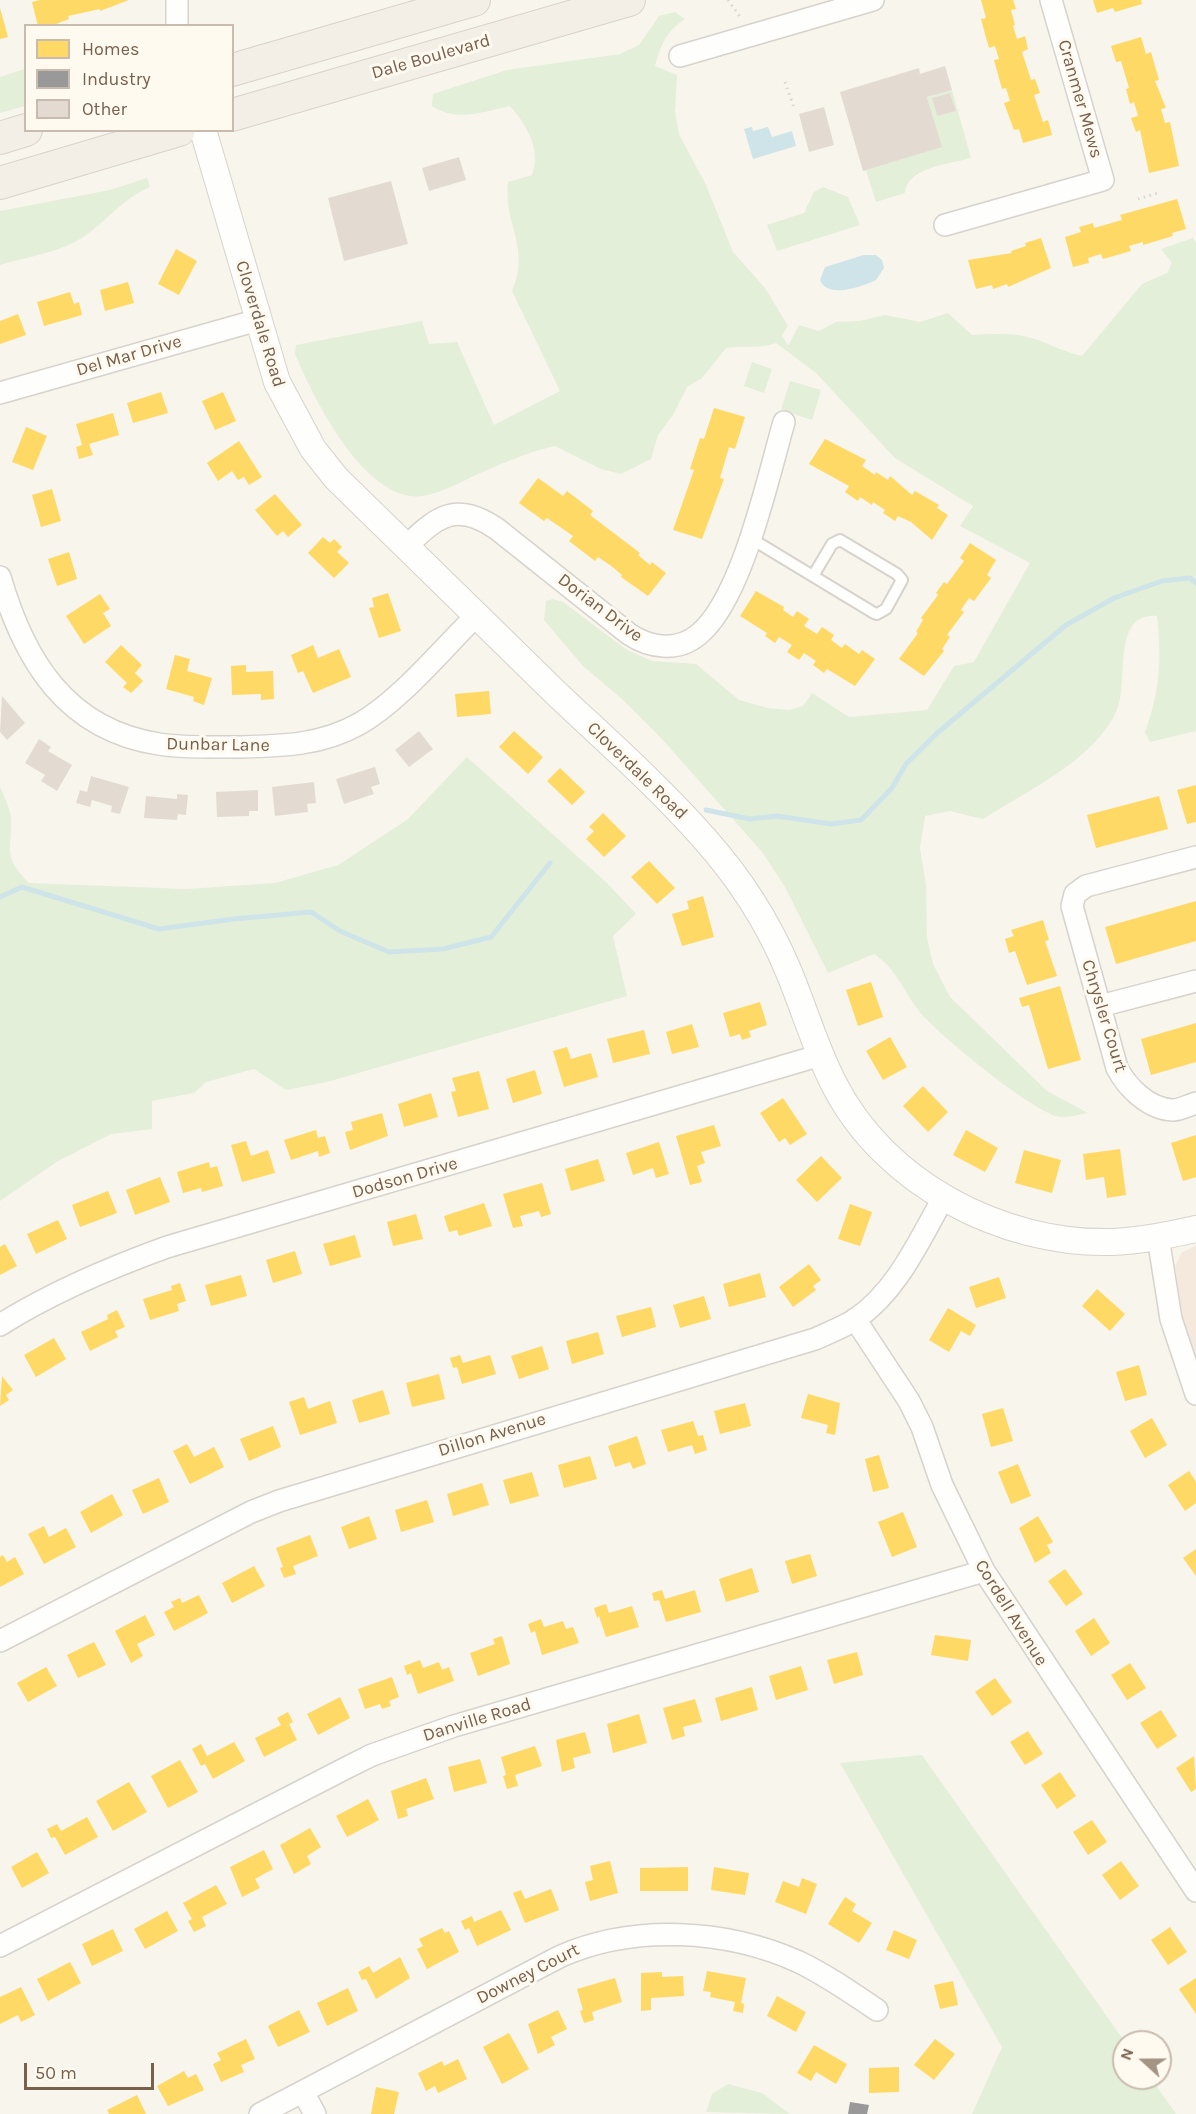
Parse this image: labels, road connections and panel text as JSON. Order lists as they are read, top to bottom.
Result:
{
  "streets": {
    "main road": ["Dale Boulevard"],
    "street": [
      "Cranmer Mews",
      "Cloverdale Road",
      "Del Mar Drive",
      "Dorian Drive",
      "Dunbar Lane",
      "Chrysler Court",
      "Dodson Drive",
      "Dillon Avenue",
      "Cordell Avenue",
      "Danville Road",
      "Downey Court"
    ]
  },
  "crossings": [
    ["Cloverdale Road", "Del Mar Drive"],
    ["Cloverdale Road", "Dorian Drive"],
    ["Cloverdale Road", "Dunbar Lane"],
    ["Cloverdale Road", "Dodson Drive"],
    ["Cloverdale Road", "Dillon Avenue"],
    ["Dillon Avenue", "Cordell Avenue"],
    ["Cordell Avenue", "Danville Road"]
  ],
  "legend": ["Homes", "Industry", "Other"],
  "scale_bar": "50 m",
  "north": "left"
}
